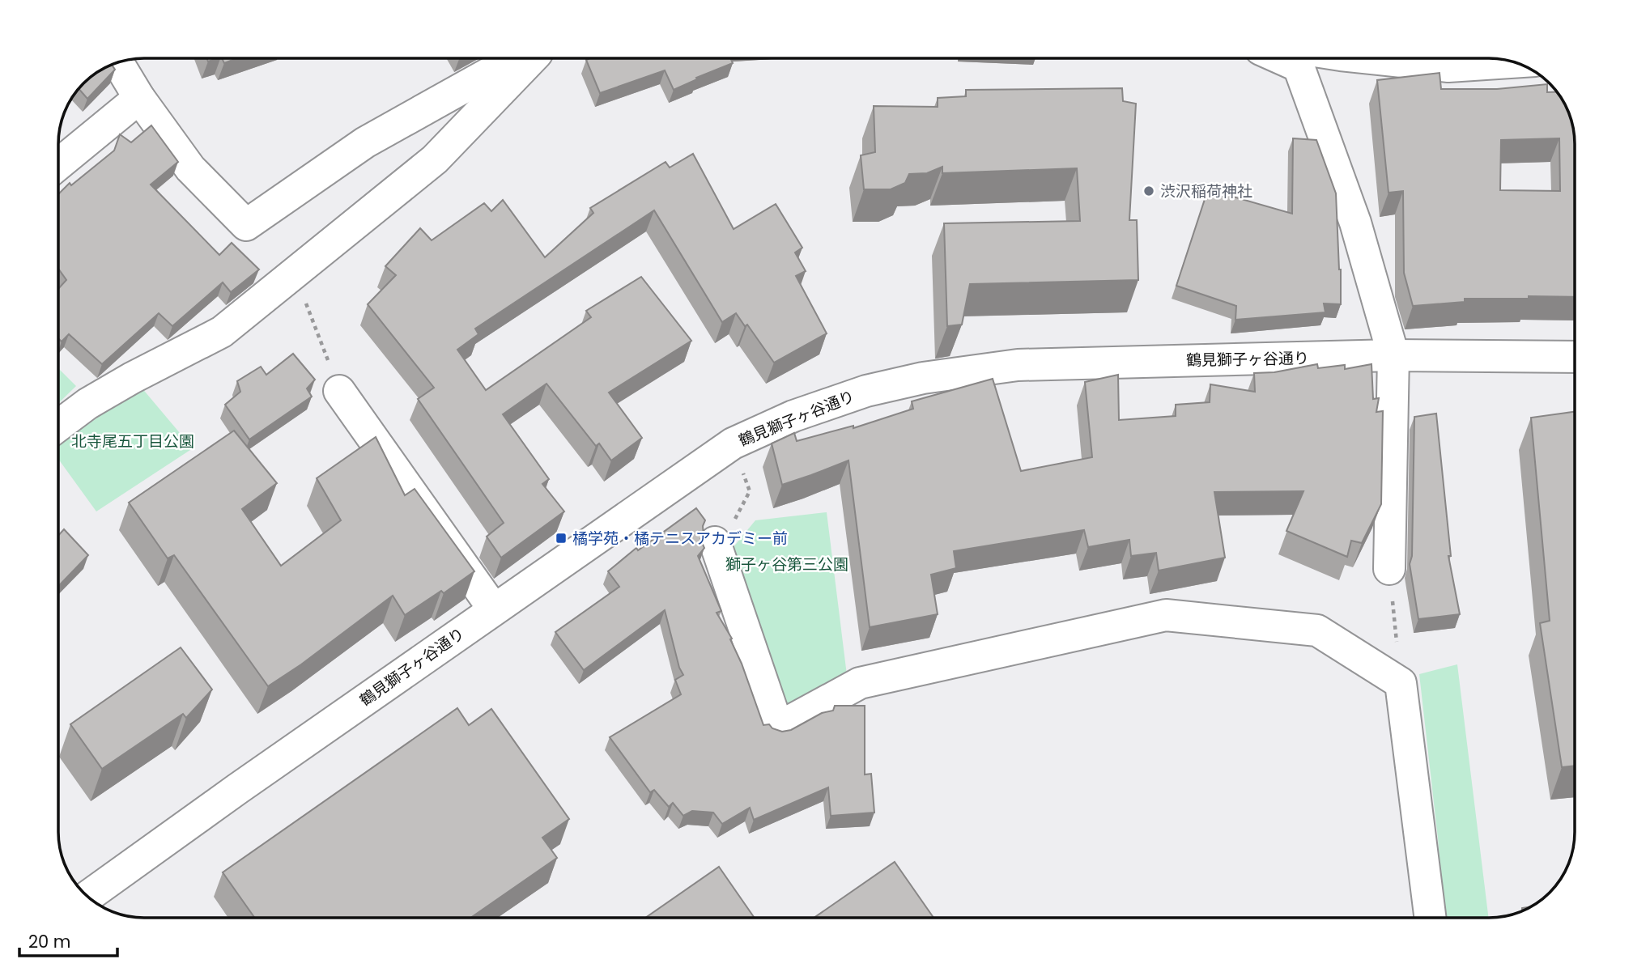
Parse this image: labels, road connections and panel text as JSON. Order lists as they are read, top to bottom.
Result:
{
  "streets": {
    "street": ["鶴見獅子ヶ谷通り"]
  },
  "parks": ["北寺尾五丁目公園", "獅子ヶ谷第三公園"],
  "places": {
    "other": ["渋沢稲荷神社"],
    "transit": ["橘学苑・橘テニスアカデミー前"]
  },
  "scale_bar": "20 m"
}
